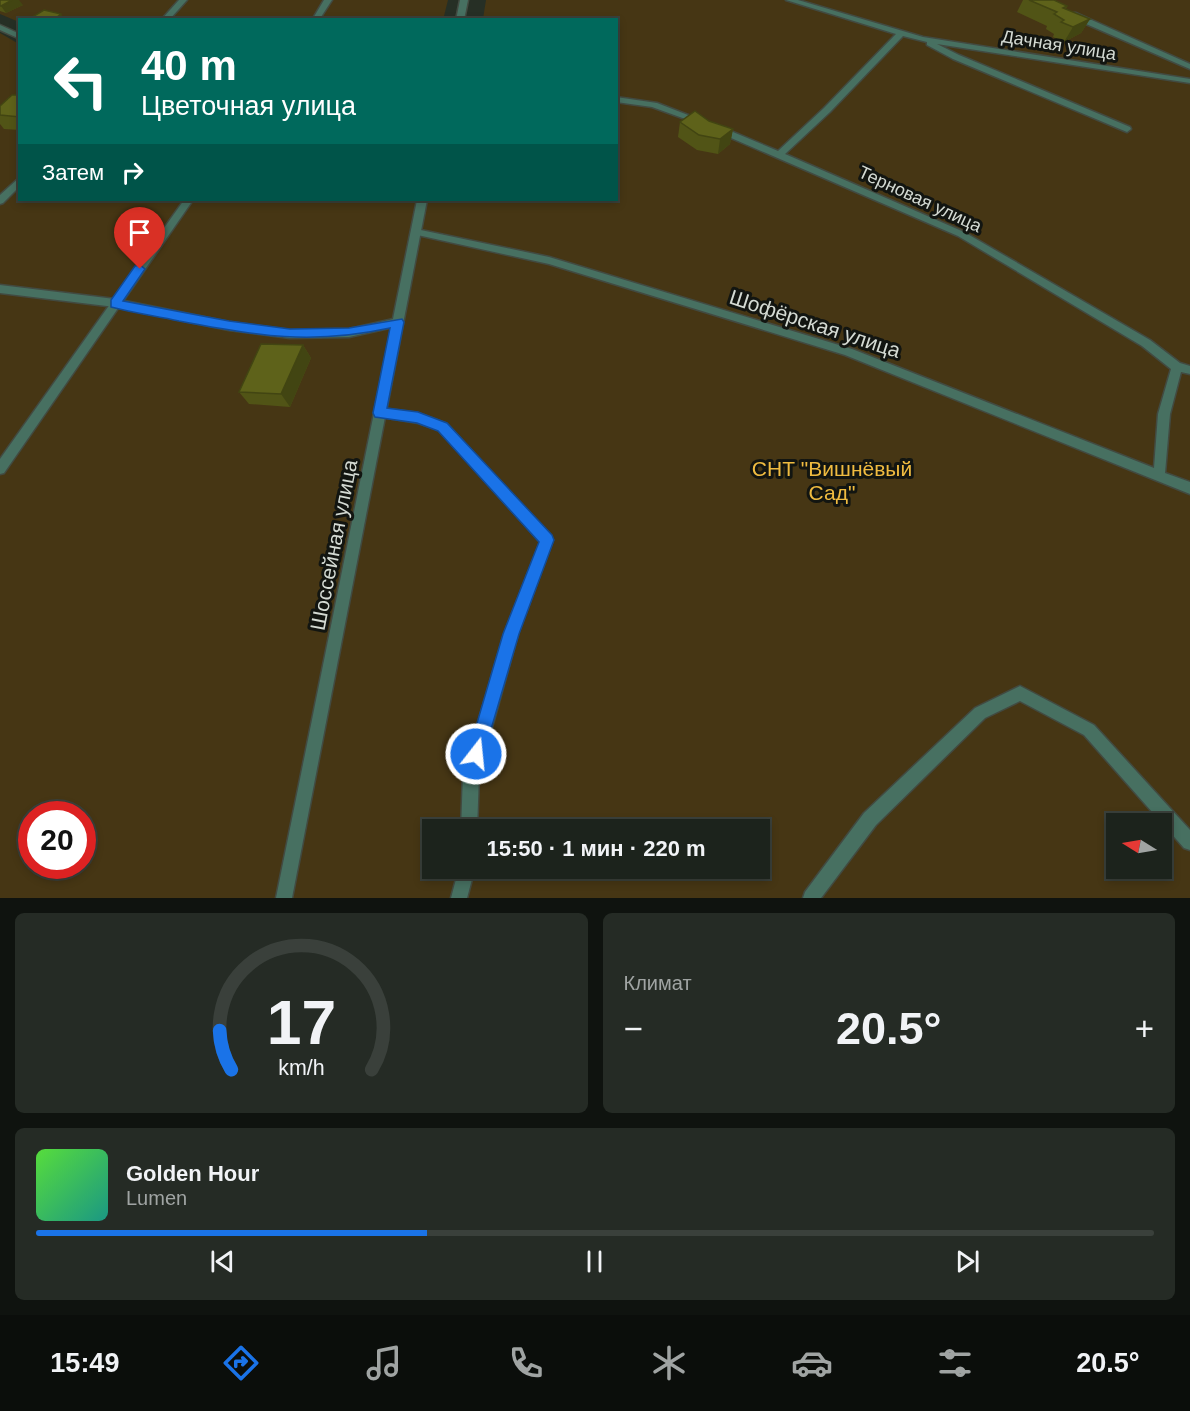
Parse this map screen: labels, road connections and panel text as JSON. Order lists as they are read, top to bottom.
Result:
{
  "streets": {
    "street": [
      "Дачная улица",
      "Терновая улица",
      "Шофёрская улица",
      "Шоссейная улица"
    ]
  },
  "crossings": [
    ["Шофёрская улица", "Шоссейная улица"]
  ],
  "parks": ["СНТ \"Вишнёвый Сад\""],
  "north": "left",
  "page": {
    "turn": ["40 m", "Цветочная улица"],
    "then": "Затем",
    "limit": "20",
    "trip": "15:50 · 1 мин · 220 m",
    "tile": "Климат",
    "heat": ["−", "20.5°", "+"],
    "song": ["Golden Hour", "Lumen"],
    "tabs": ["15:49", "20.5°"],
    "gauge": ["17", "km/h"]
  }
}
